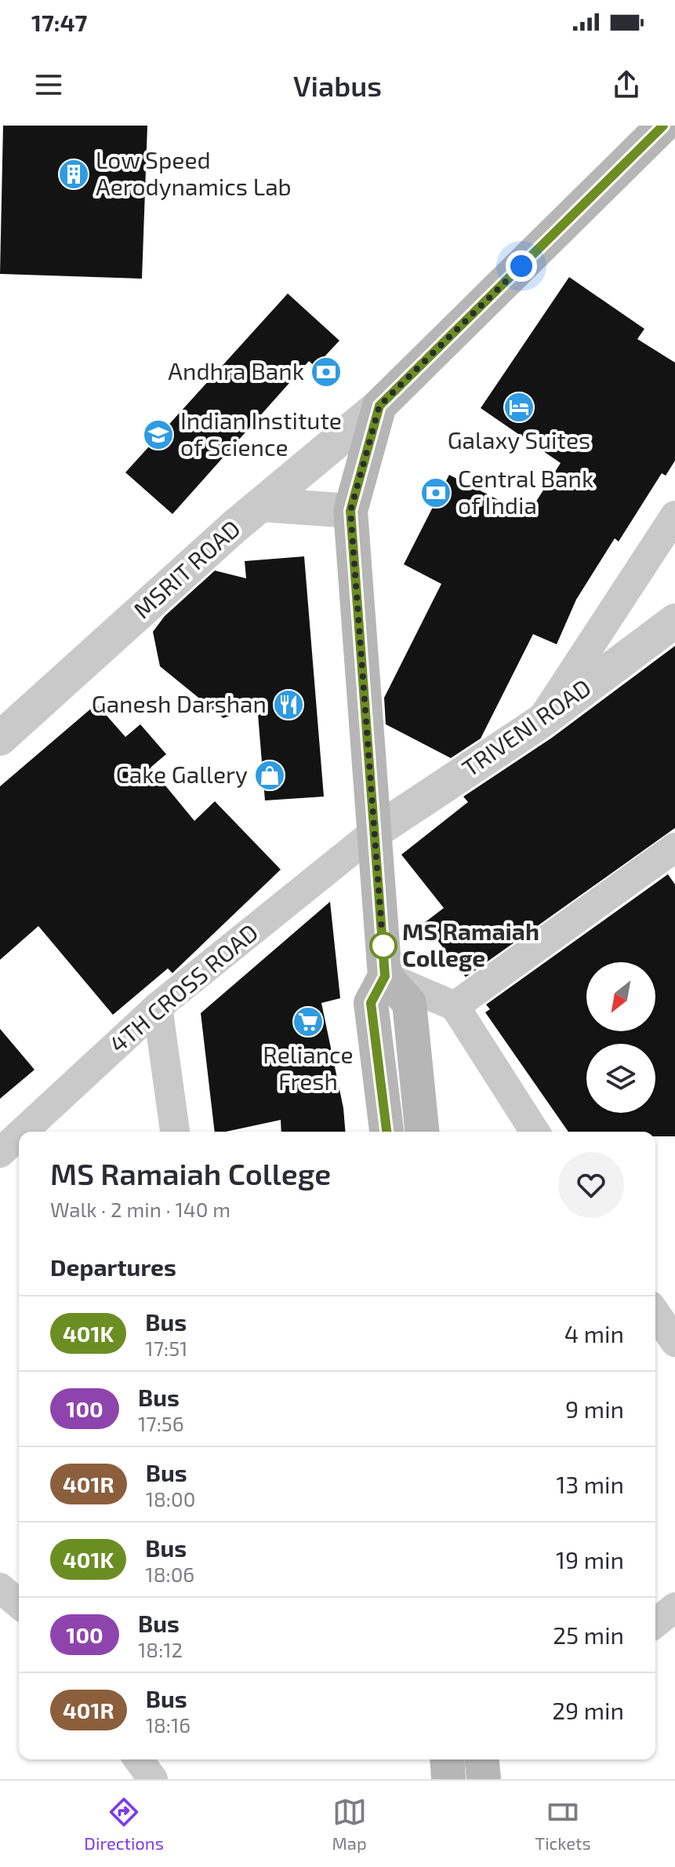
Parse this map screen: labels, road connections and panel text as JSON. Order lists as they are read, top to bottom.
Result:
{
  "streets": {
    "street": ["MSRIT ROAD", "TRIVENI ROAD", "4TH CROSS ROAD"]
  },
  "crossings": [
    ["TRIVENI ROAD", "4TH CROSS ROAD"]
  ],
  "places": {
    "building": ["Low Speed Aerodynamics Lab"],
    "bank": ["Andhra Bank", "Central Bank of India"],
    "hotel": ["Galaxy Suites"],
    "school or university": ["Indian Institute of Science"],
    "restaurant": ["Ganesh Darshan"],
    "shop": ["Cake Gallery"],
    "other": ["MS Ramaiah College"],
    "supermarket": ["Reliance Fresh"]
  },
  "lines": ["bus line 401K"],
  "north": "bottom left",
  "page": {
    "status": "17:47",
    "header": "Viabus",
    "heading": [
      ["MS Ramaiah College", "Walk · 2 min · 140 m"],
      "Departures"
    ],
    "list": [
      {
        "mark": "401K",
        "name": "Bus",
        "note": "17:51",
        "value": "4 min"
      },
      {
        "mark": "100",
        "name": "Bus",
        "note": "17:56",
        "value": "9 min"
      },
      {
        "mark": "401R",
        "name": "Bus",
        "note": "18:00",
        "value": "13 min"
      },
      {
        "mark": "401K",
        "name": "Bus",
        "note": "18:06",
        "value": "19 min"
      },
      {
        "mark": "100",
        "name": "Bus",
        "note": "18:12",
        "value": "25 min"
      },
      {
        "mark": "401R",
        "name": "Bus",
        "note": "18:16",
        "value": "29 min"
      }
    ],
    "tabs": ["Directions", "Map", "Tickets"]
  }
}
